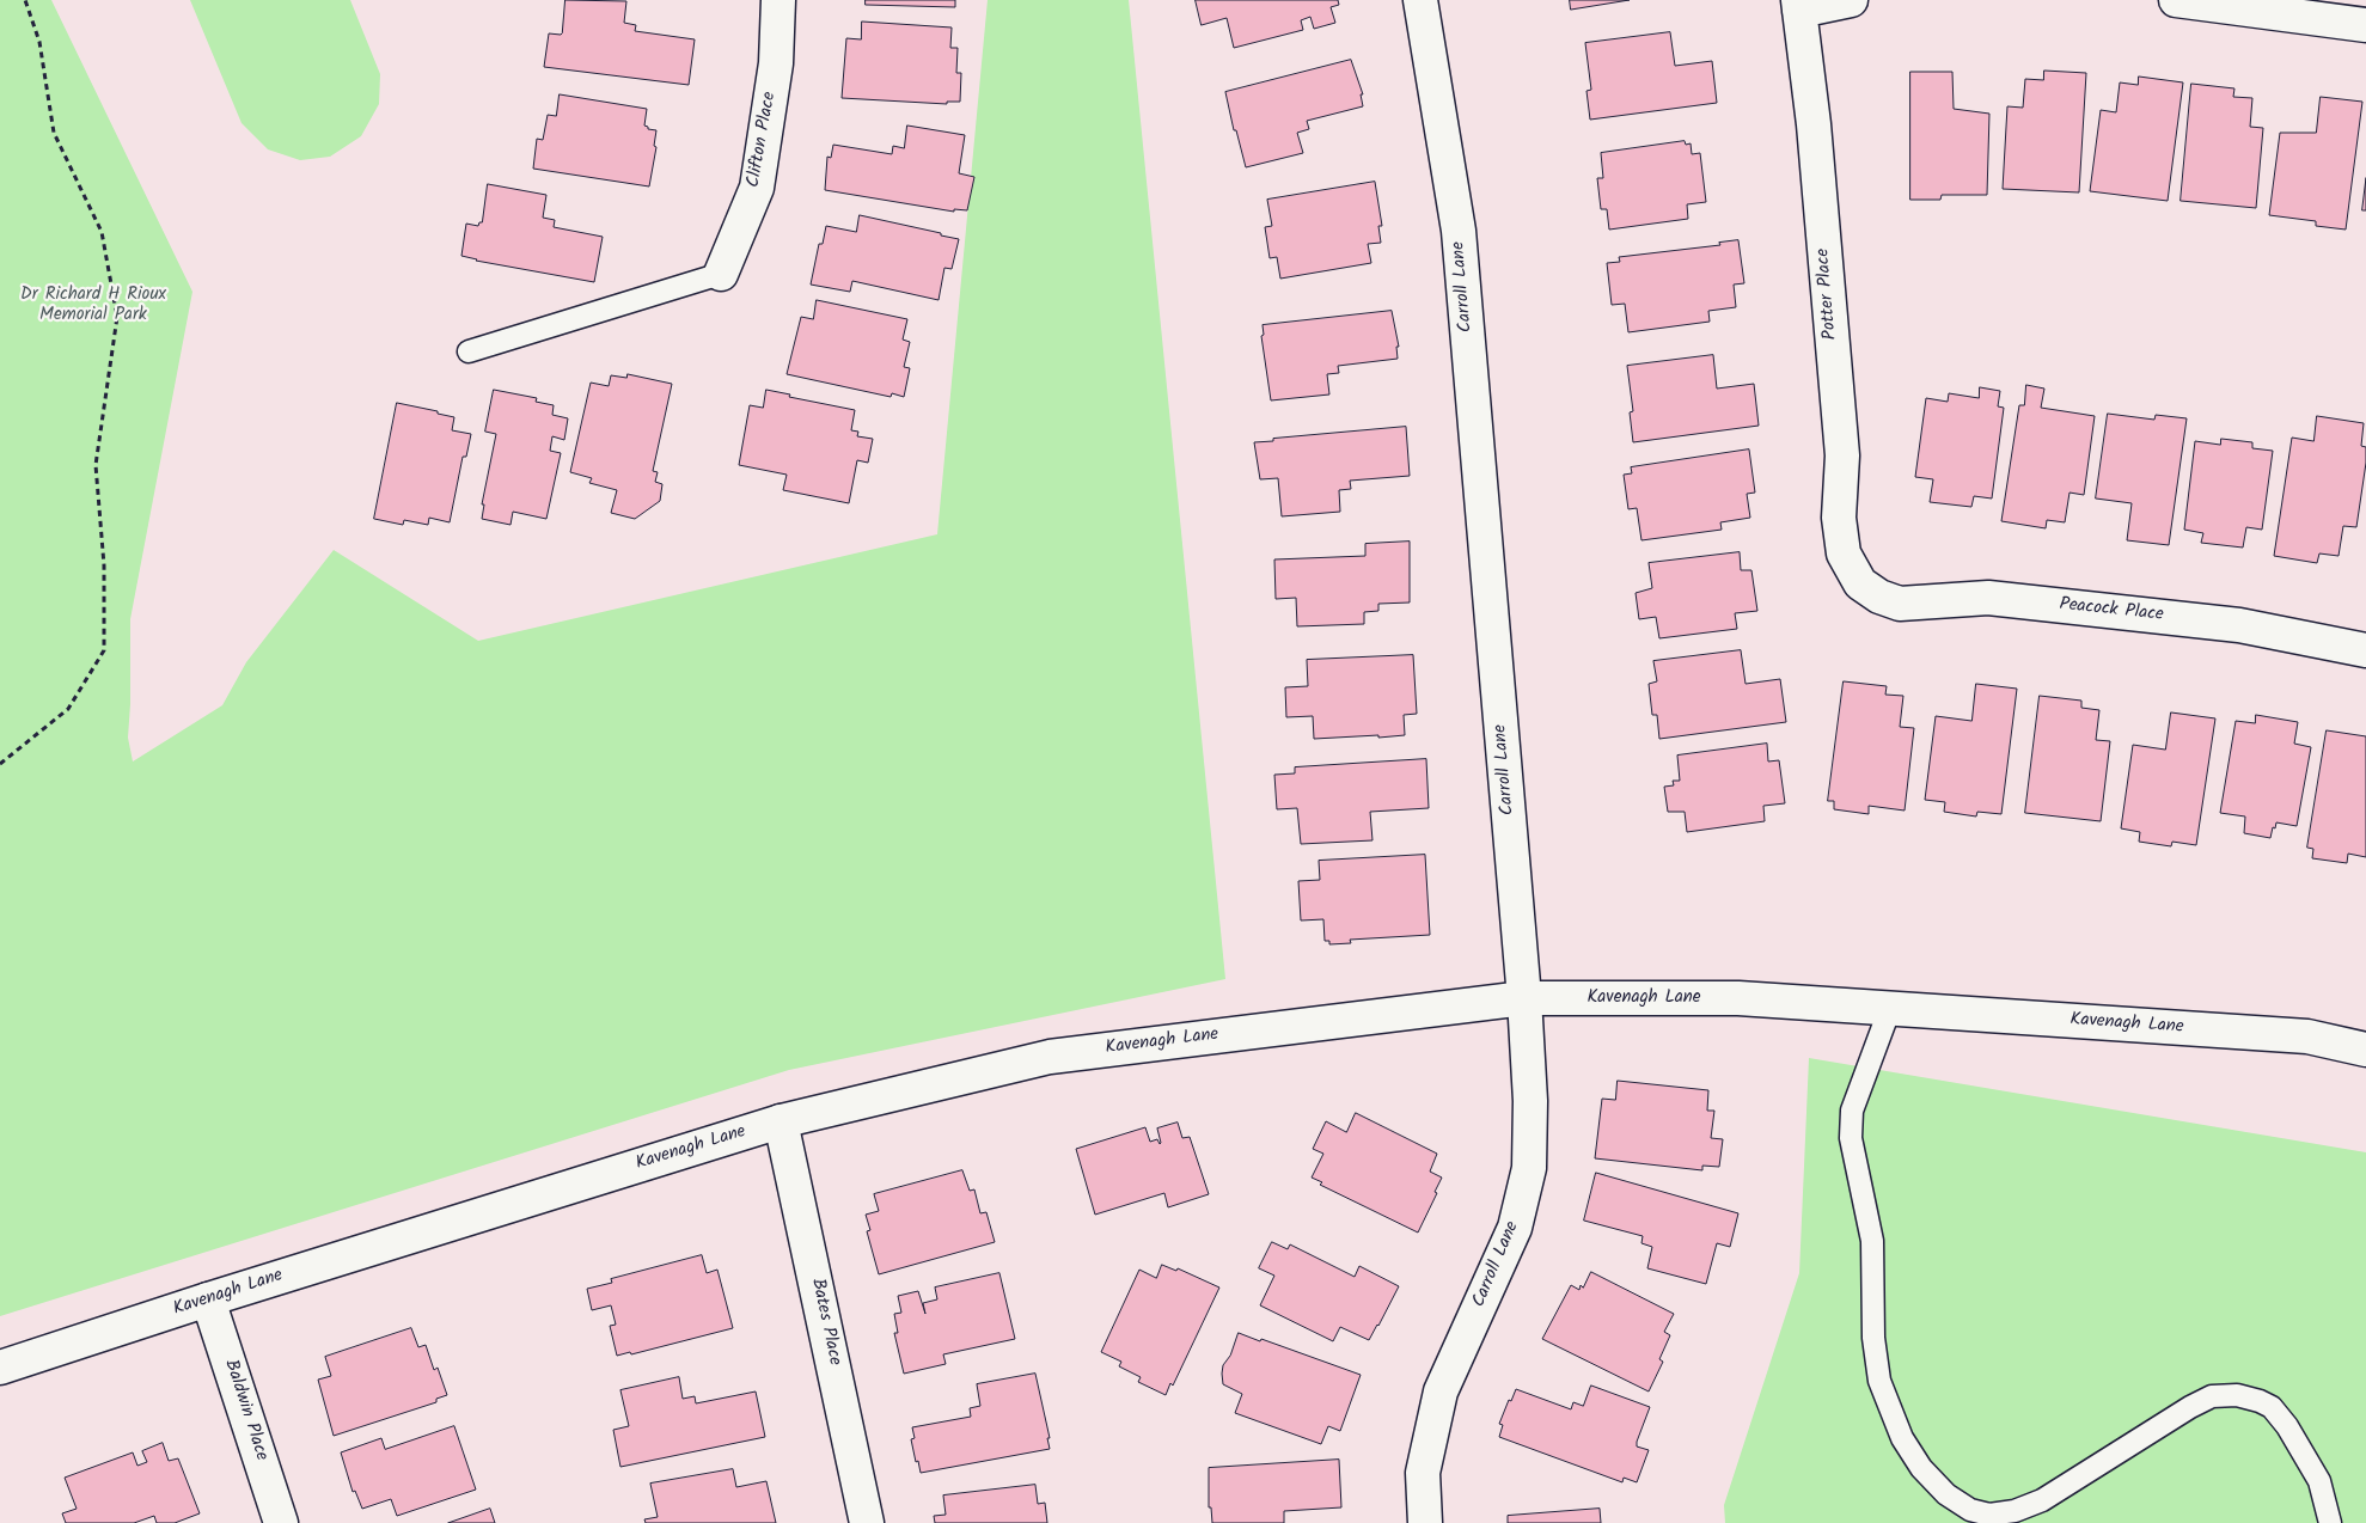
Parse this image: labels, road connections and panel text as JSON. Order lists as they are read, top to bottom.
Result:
{
  "streets": {
    "street": [
      "Clifton Place",
      "Carroll Lane",
      "Potter Place",
      "Peacock Place",
      "Kavenagh Lane",
      "Bates Place",
      "Baldwin Place"
    ]
  },
  "crossings": [
    ["Carroll Lane", "Kavenagh Lane"],
    ["Potter Place", "Peacock Place"],
    ["Kavenagh Lane", "Bates Place"],
    ["Kavenagh Lane", "Baldwin Place"]
  ],
  "parks": ["Dr Richard H Rioux Memorial Park"]
}
